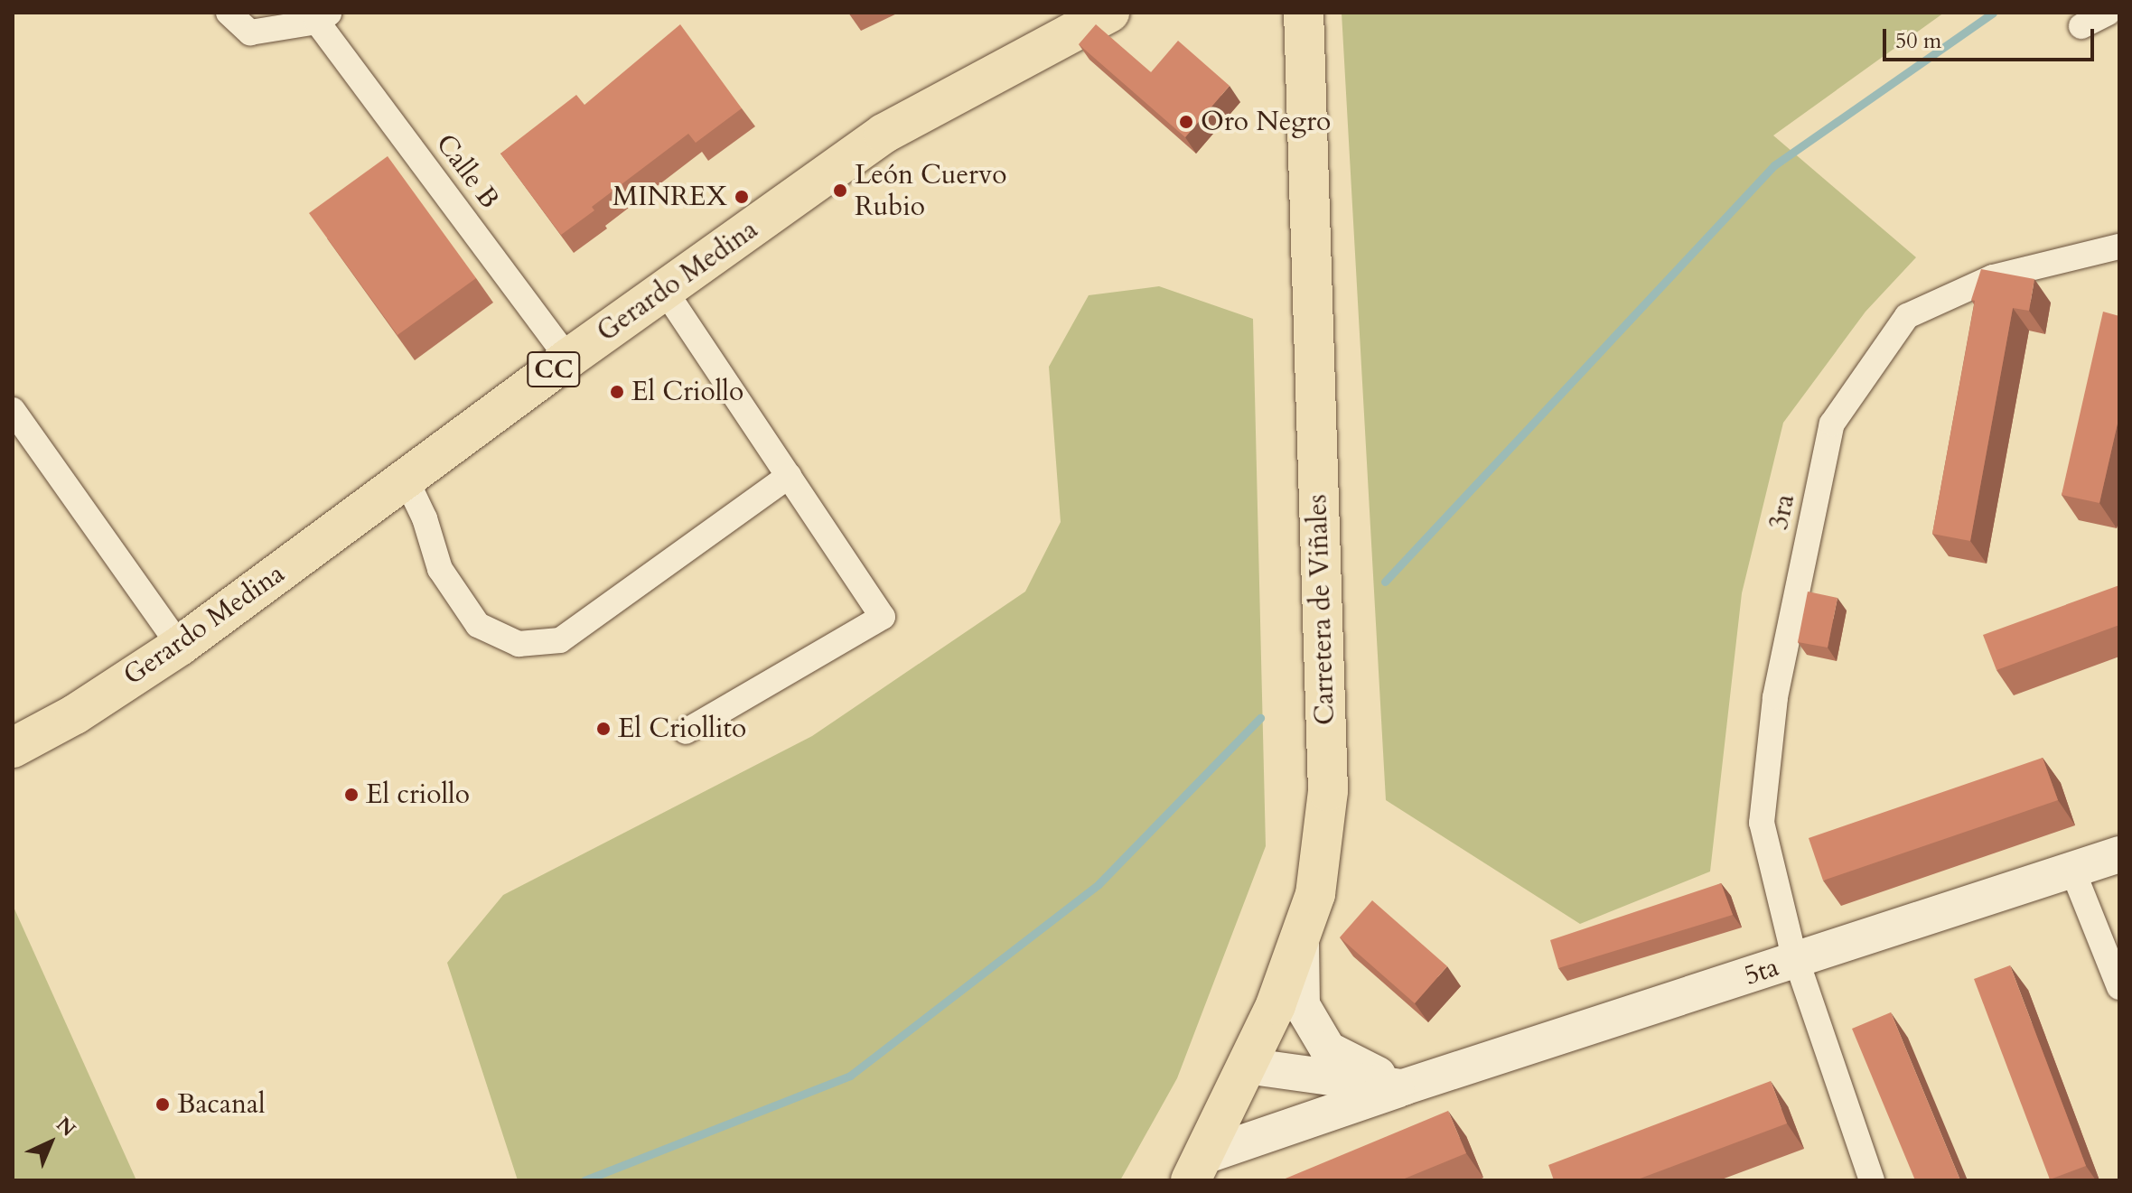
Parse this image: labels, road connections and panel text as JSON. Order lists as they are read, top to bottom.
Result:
{
  "streets": {
    "main road": ["Gerardo Medina", "CC", "Carretera de Viñales"],
    "street": ["Calle B", "3ra", "5ta"]
  },
  "crossings": [
    ["Calle B", "Gerardo Medina"],
    ["3ra", "5ta"],
    ["Carretera de Viñales", "5ta"]
  ],
  "places": [
    "Oro Negro",
    "León Cuervo Rubio",
    "MINREX",
    "El Criollo",
    "El Criollito",
    "El criollo",
    "Bacanal"
  ],
  "scale_bar": "50 m",
  "north": "top right"
}
